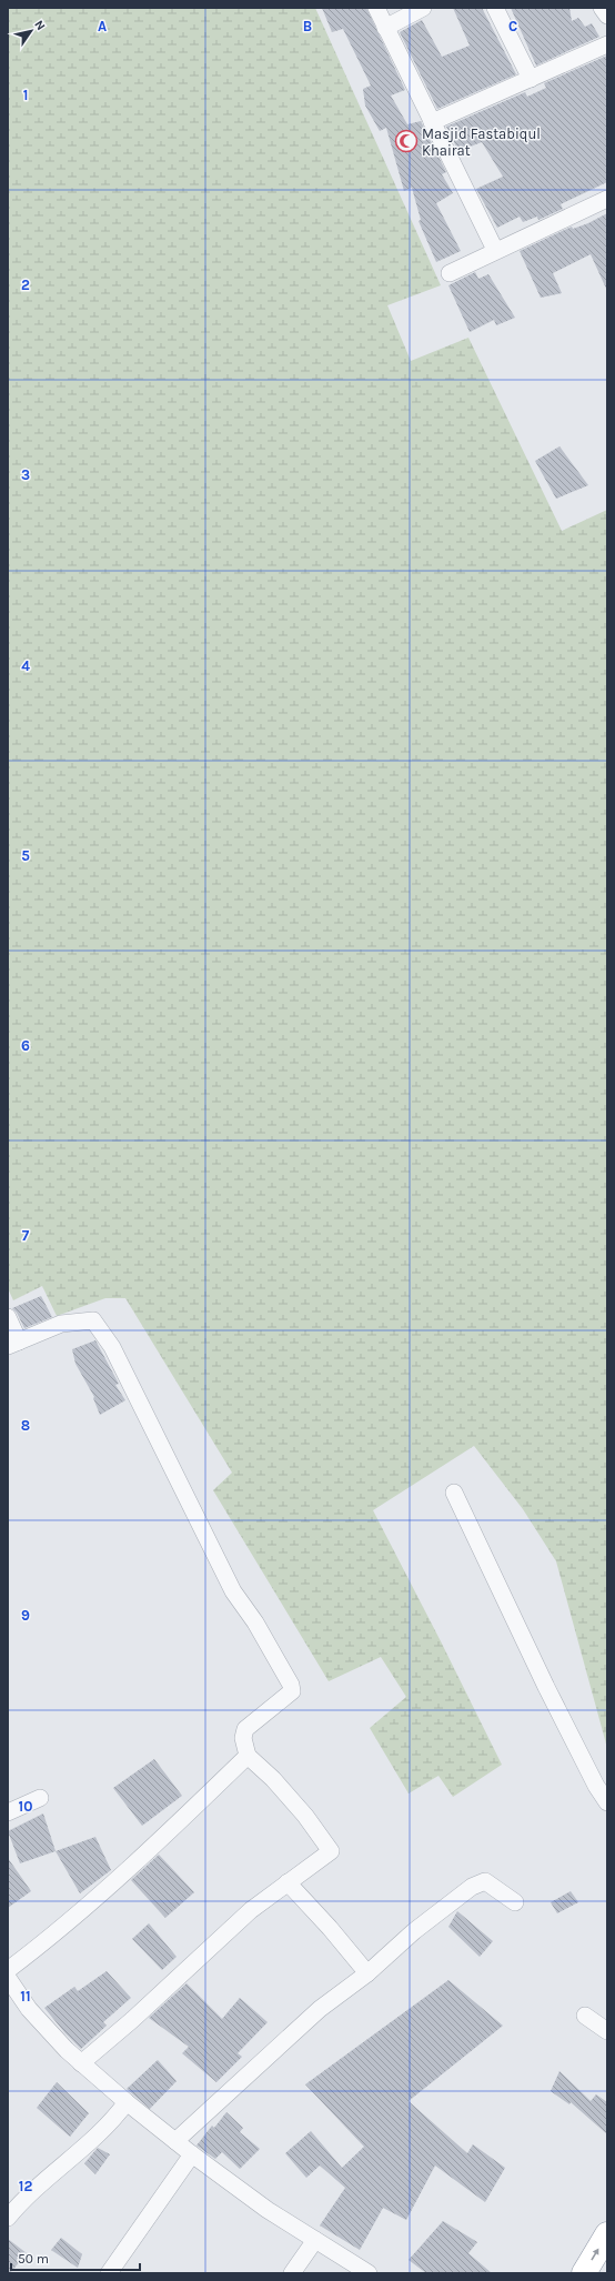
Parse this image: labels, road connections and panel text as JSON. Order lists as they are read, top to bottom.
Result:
{
  "places": {
    "mosque": ["Masjid Fastabiqul Khairat"]
  },
  "scale_bar": "50 m",
  "north": "top right",
  "grid": {
    "columns": ["A", "B", "C"],
    "rows": [
      "1",
      "2",
      "3",
      "4",
      "5",
      "6",
      "7",
      "8",
      "9",
      "10",
      "11",
      "12"
    ]
  }
}
